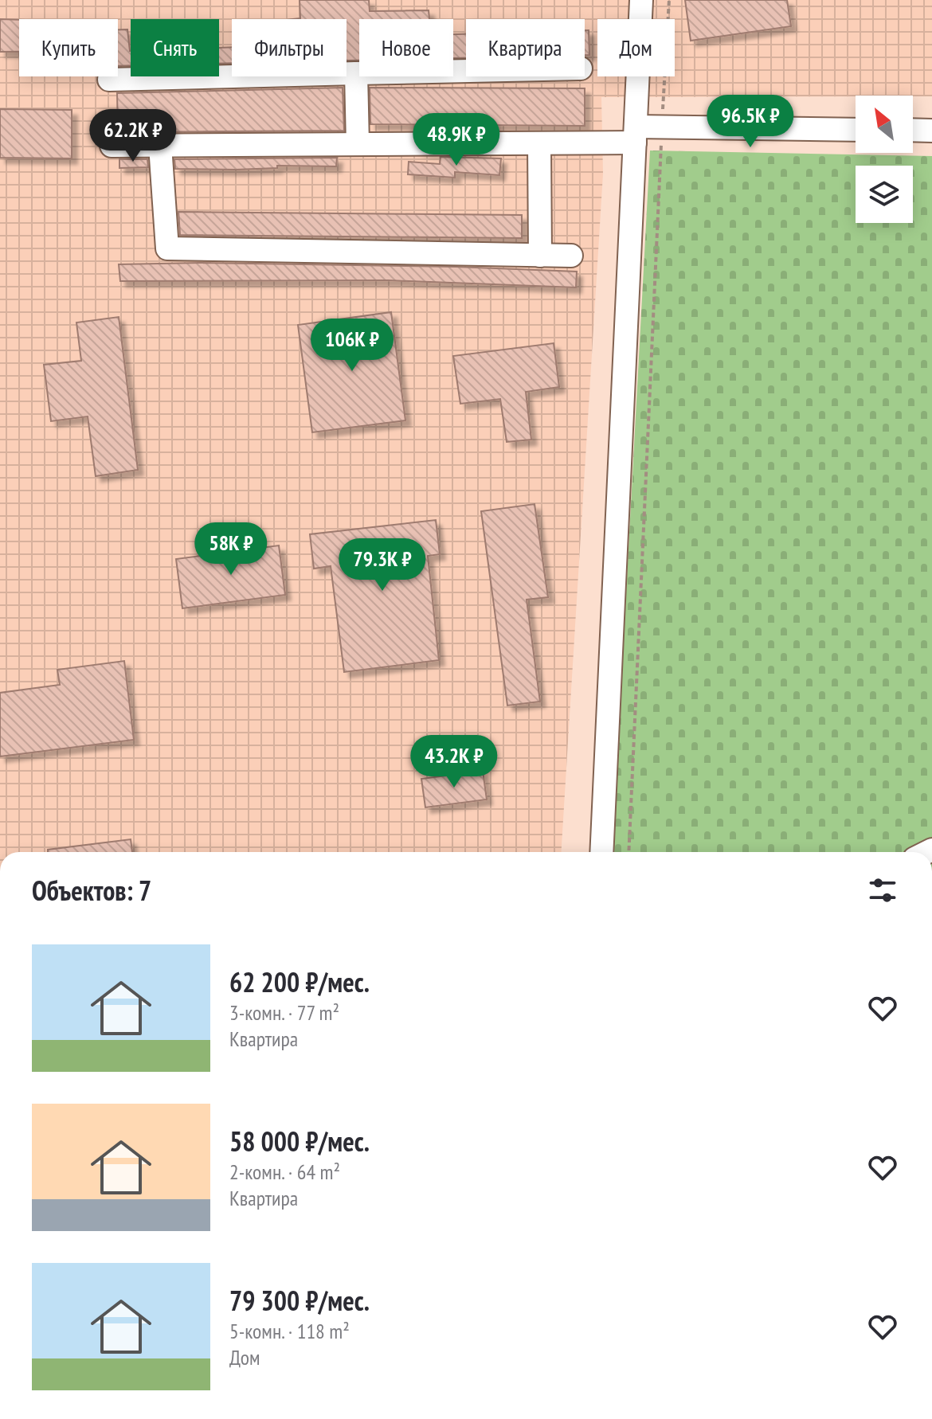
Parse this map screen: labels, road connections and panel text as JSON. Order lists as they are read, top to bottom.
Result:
{
  "north": "top left",
  "page": {
    "chip": [
      "Купить",
      "Снять",
      "Фильтры",
      "Новое",
      "Квартира",
      "Дом"
    ],
    "price": [
      "96.5K ₽",
      "62.2K ₽",
      "48.9K ₽",
      "106K ₽",
      "58K ₽",
      "79.3K ₽",
      "43.2K ₽"
    ],
    "heading": "Объектов: 7",
    "list": [
      {
        "name": "62 200 ₽/мес.",
        "note": "3-комн. · 77 m² · Квартира"
      },
      {
        "name": "58 000 ₽/мес.",
        "note": "2-комн. · 64 m² · Квартира"
      },
      {
        "name": "79 300 ₽/мес.",
        "note": "5-комн. · 118 m² · Дом"
      }
    ]
  }
}
